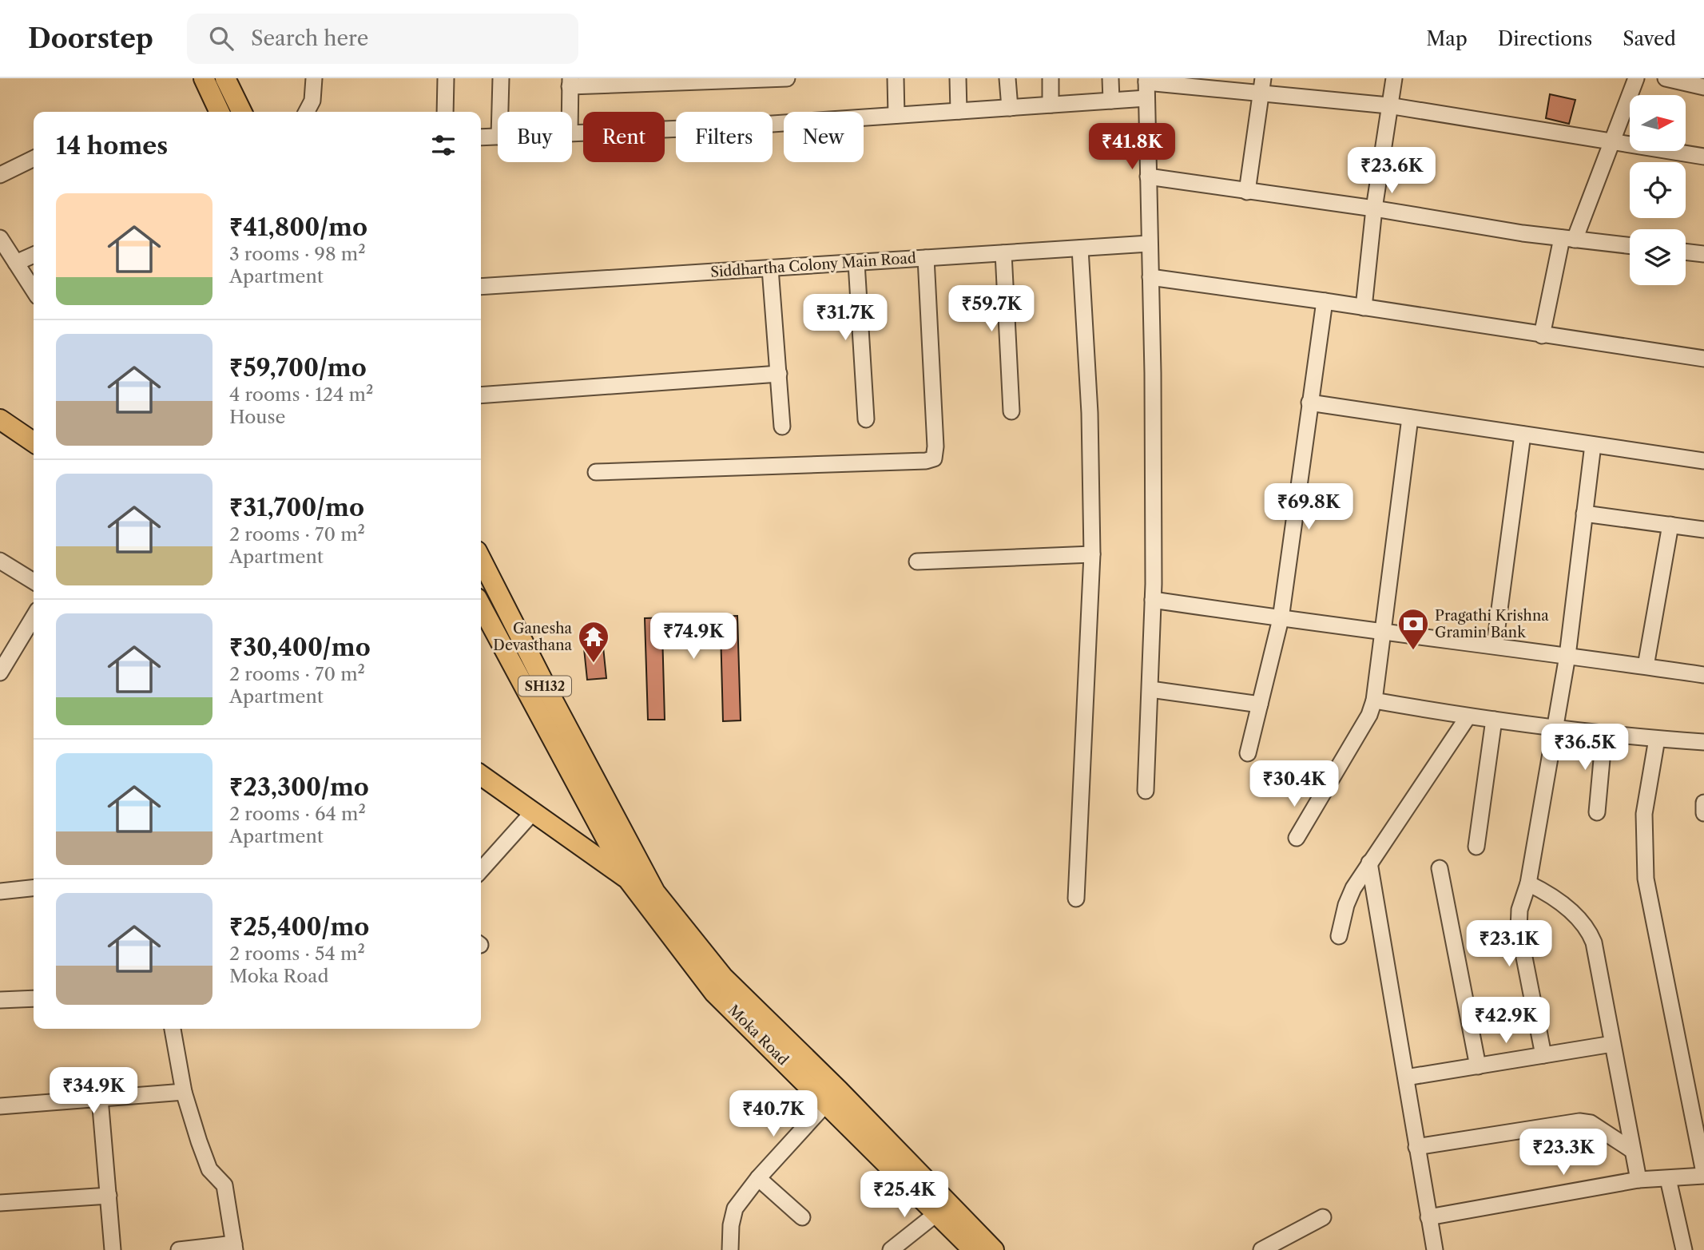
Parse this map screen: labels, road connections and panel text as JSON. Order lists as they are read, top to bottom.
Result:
{
  "streets": {
    "main road": ["SH132", "Moka Road"],
    "street": ["Siddhartha Colony Main Road"]
  },
  "crossings": [
    ["SH132", "Moka Road"]
  ],
  "places": {
    "bank": ["Pragathi Krishna Gramin Bank"],
    "temple": ["Ganesha Devasthana"]
  },
  "north": "right",
  "page": {
    "header": "Doorstep",
    "search": "Search here",
    "nav": ["Map", "Directions", "Saved"],
    "chip": [
      "Buy",
      "Rent",
      "Filters",
      "New"
    ],
    "heading": "14 homes",
    "price": [
      "₹41.8K",
      "₹23.6K",
      "₹59.7K",
      "₹31.7K",
      "₹69.8K",
      "₹74.9K",
      "₹36.5K",
      "₹30.4K",
      "₹23.1K",
      "₹42.9K",
      "₹34.9K",
      "₹40.7K",
      "₹23.3K",
      "₹25.4K"
    ],
    "list": [
      {
        "name": "₹41,800/mo",
        "note": "3 rooms · 98 m² · Apartment"
      },
      {
        "name": "₹59,700/mo",
        "note": "4 rooms · 124 m² · House"
      },
      {
        "name": "₹31,700/mo",
        "note": "2 rooms · 70 m² · Apartment"
      },
      {
        "name": "₹30,400/mo",
        "note": "2 rooms · 70 m² · Apartment"
      },
      {
        "name": "₹23,300/mo",
        "note": "2 rooms · 64 m² · Apartment"
      },
      {
        "name": "₹25,400/mo",
        "note": "2 rooms · 54 m² · Moka Road"
      }
    ]
  }
}
